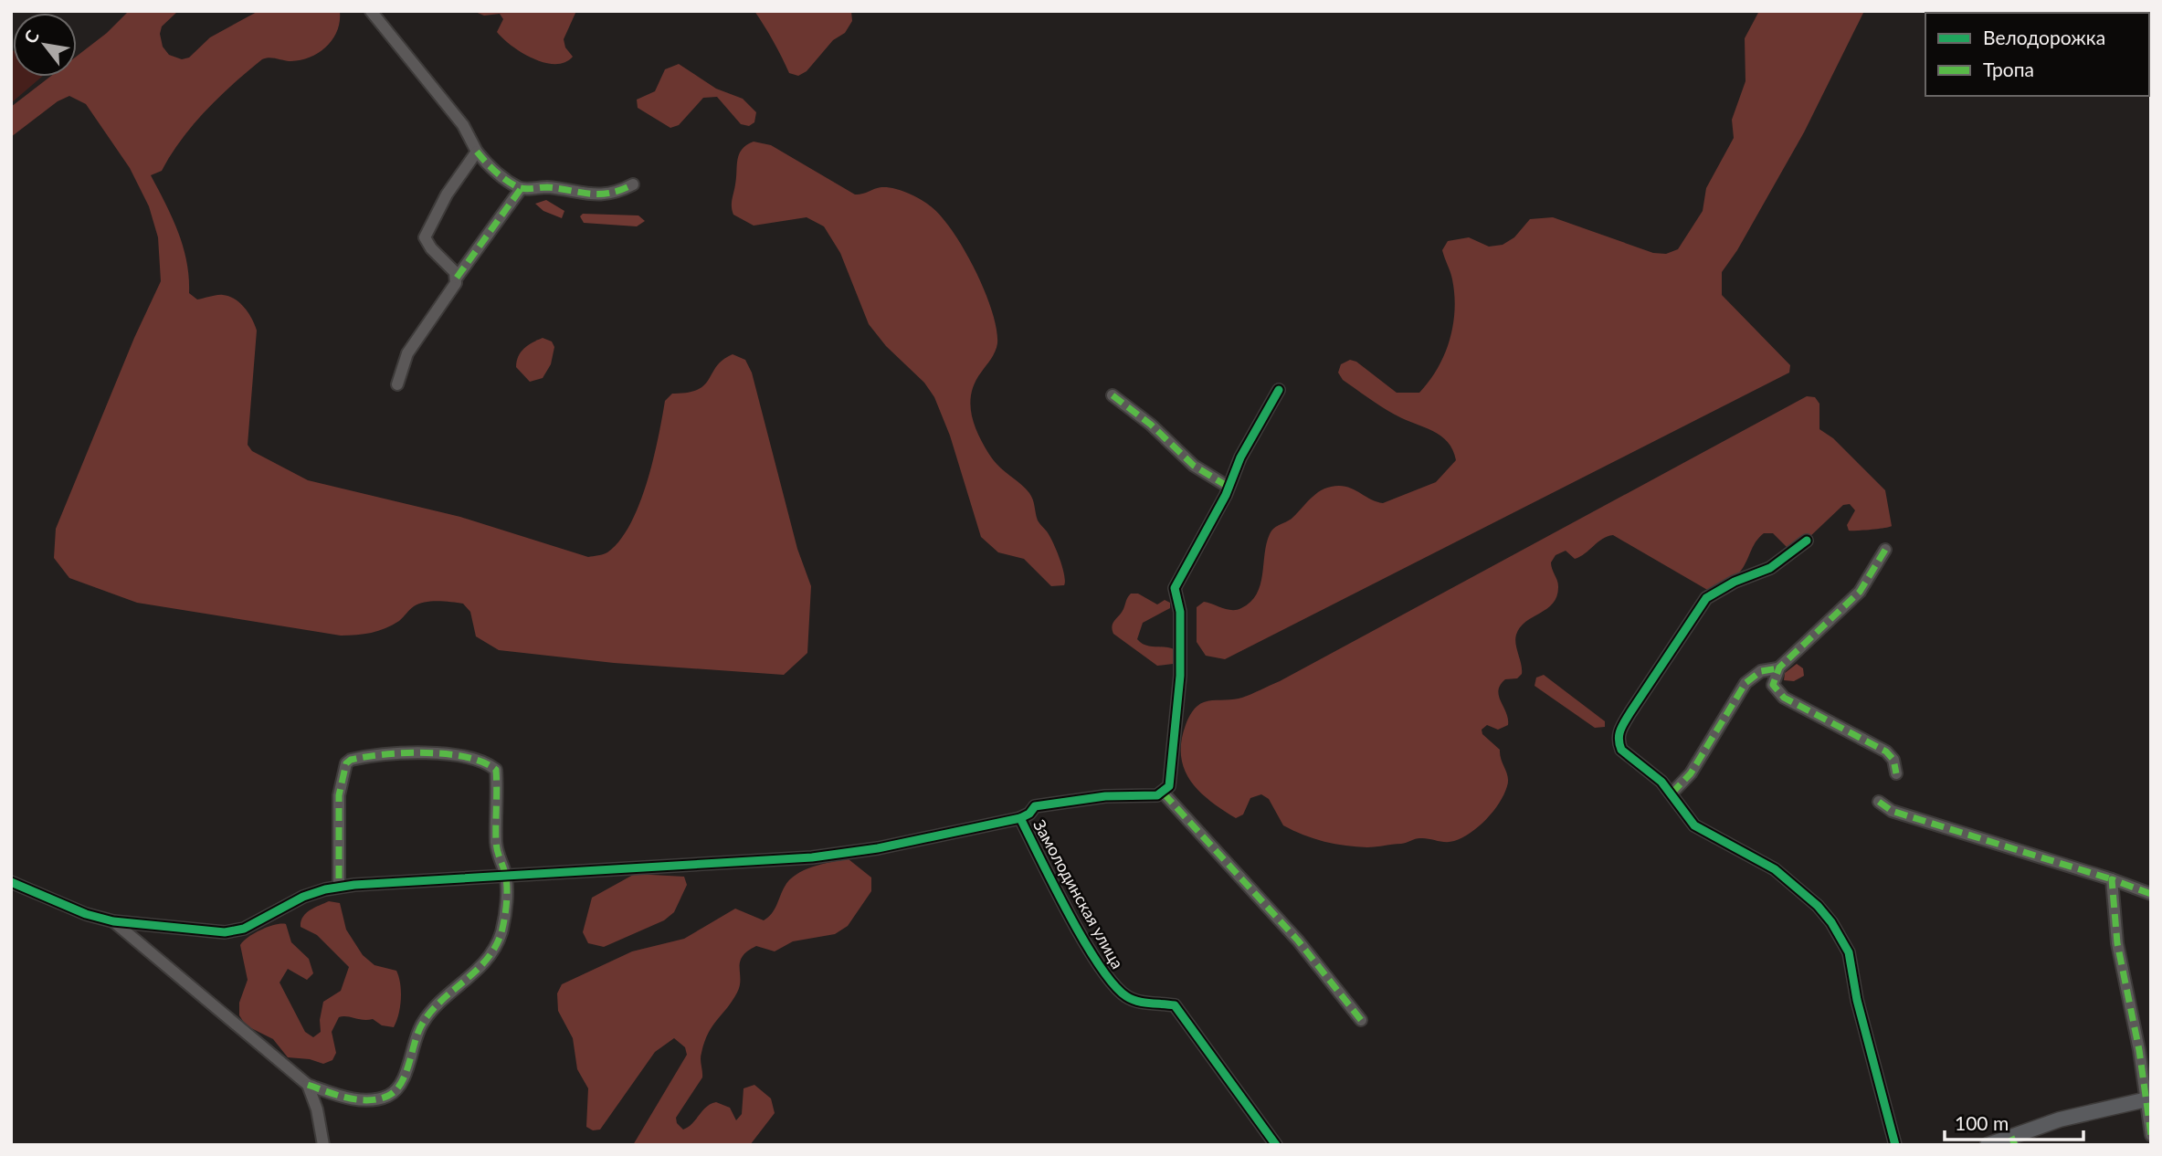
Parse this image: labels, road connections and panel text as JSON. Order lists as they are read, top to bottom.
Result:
{
  "streets": {
    "street": ["Замолодинская улица"]
  },
  "legend": ["Велодорожка", "Тропа"],
  "scale_bar": "100 m",
  "north": "top left"
}
